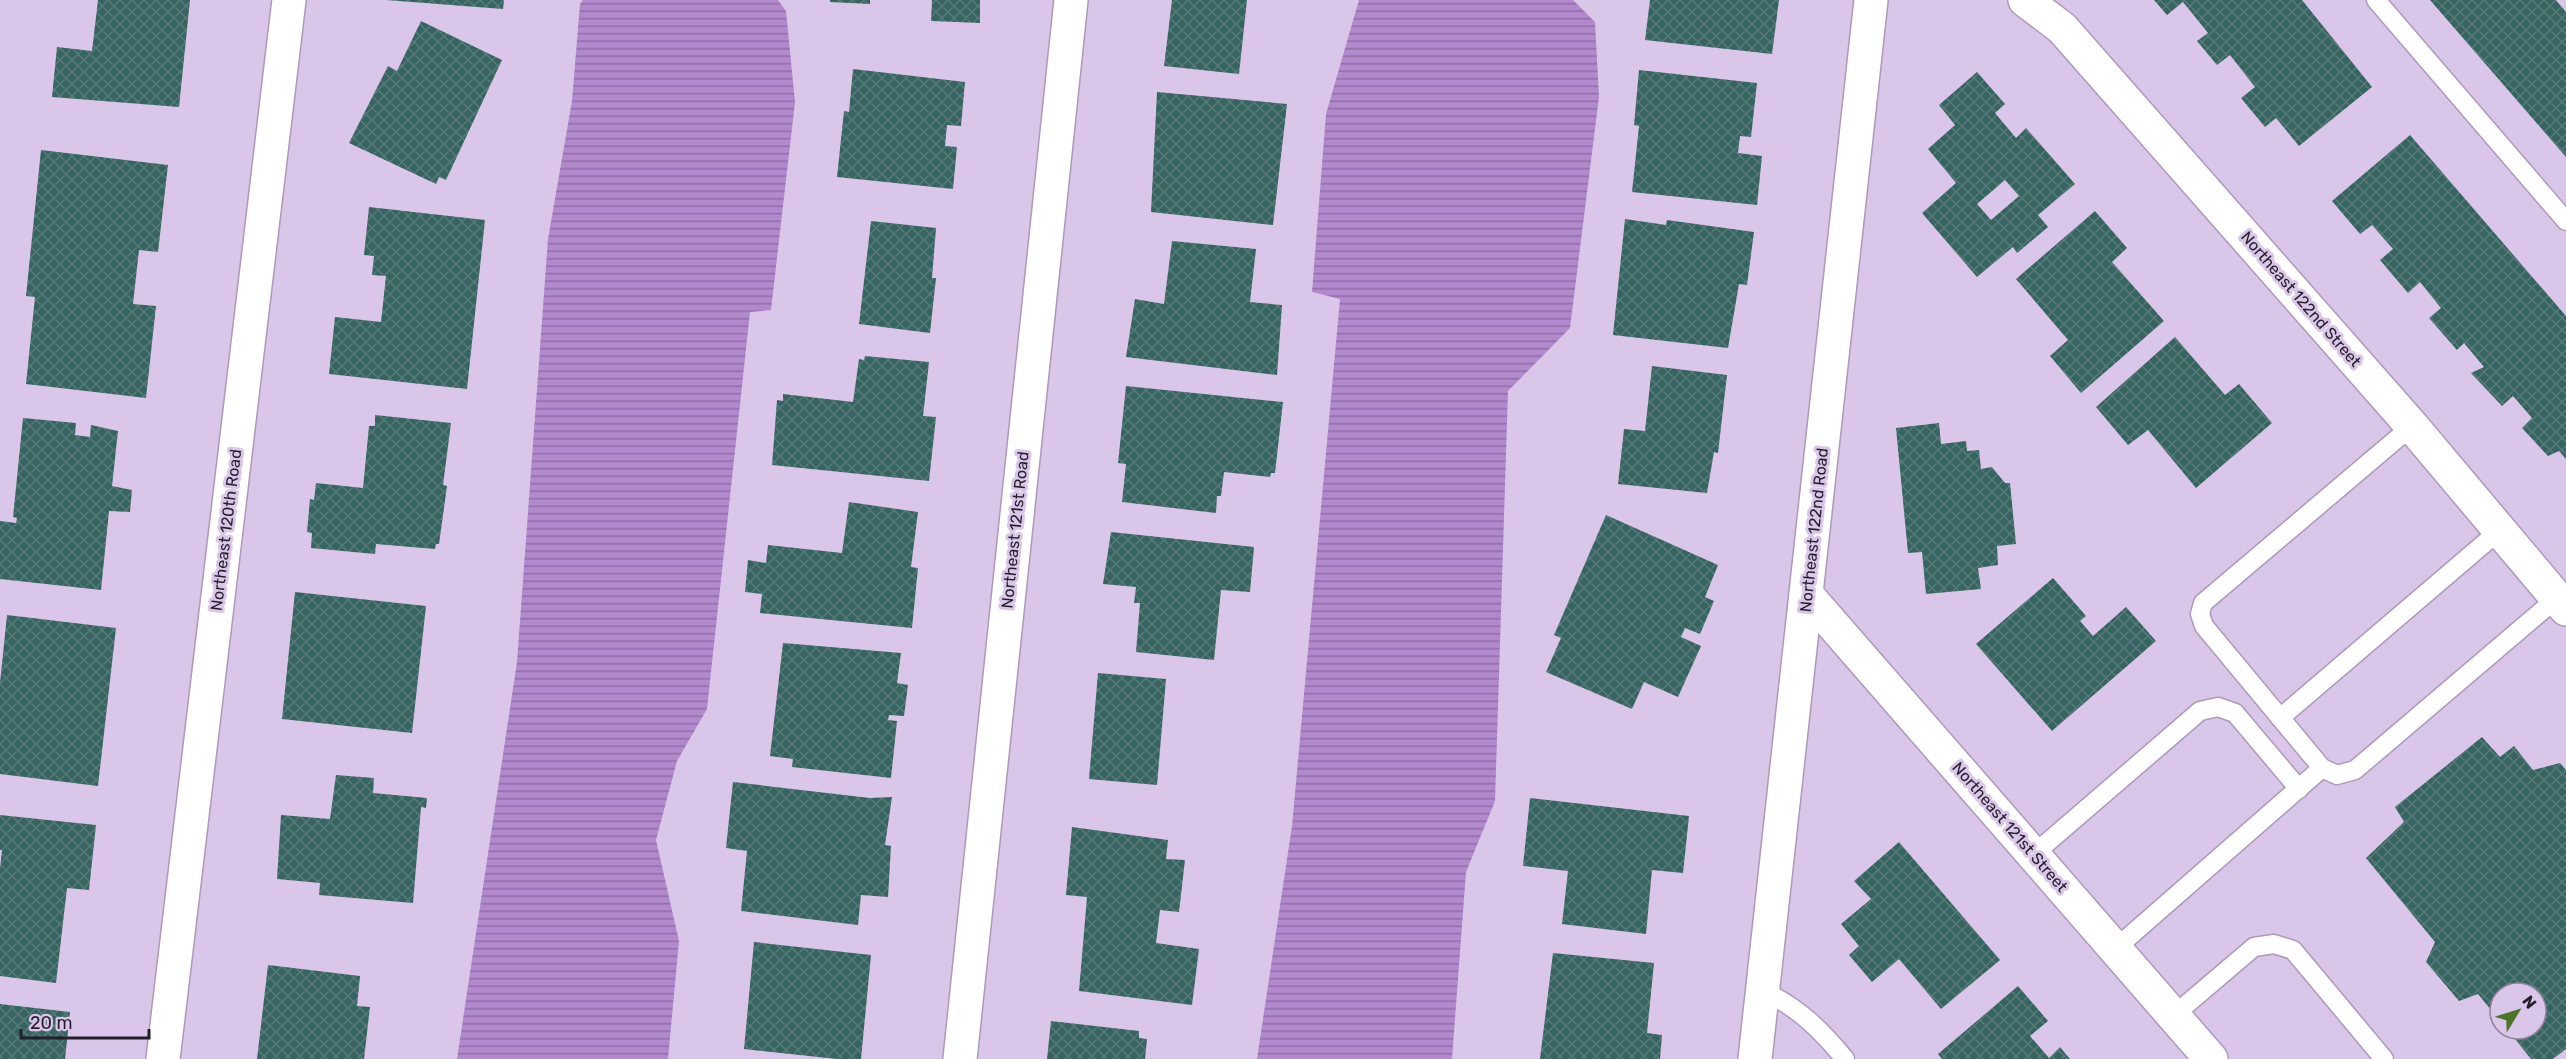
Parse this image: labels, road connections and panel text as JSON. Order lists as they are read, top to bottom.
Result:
{
  "streets": {
    "street": [
      "Northeast 122nd Street",
      "Northeast 120th Road",
      "Northeast 121st Road",
      "Northeast 122nd Road",
      "Northeast 121st Street"
    ]
  },
  "crossings": [
    ["Northeast 122nd Road", "Northeast 121st Street"]
  ],
  "scale_bar": "20 m",
  "north": "top right"
}
